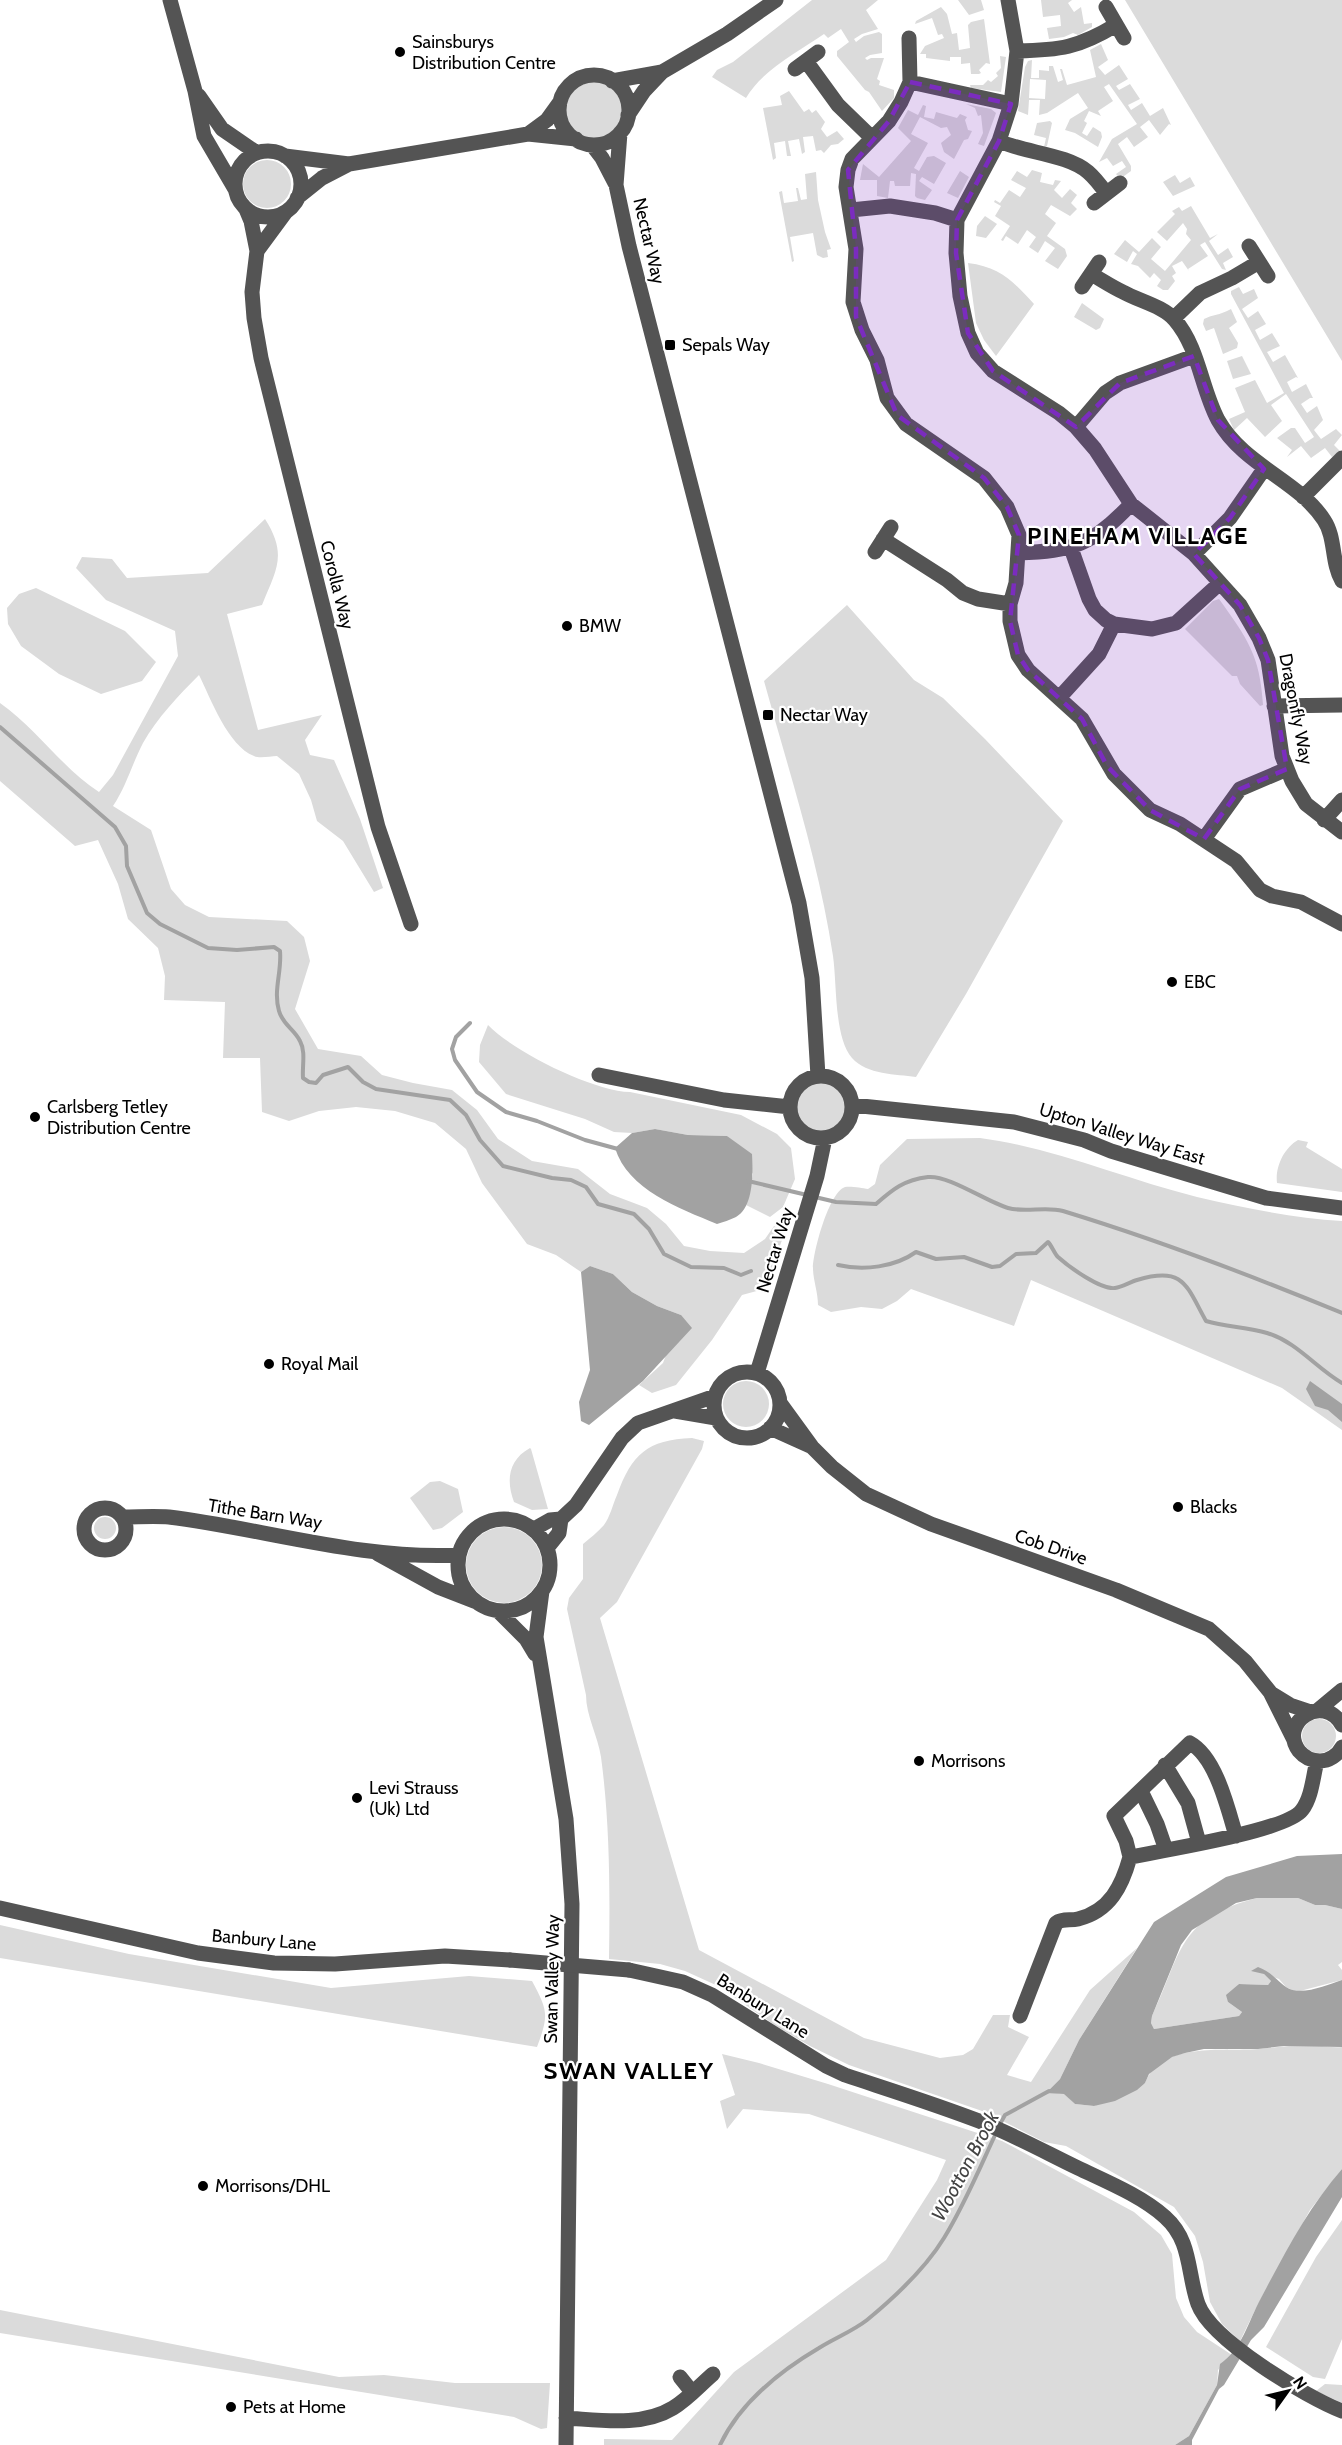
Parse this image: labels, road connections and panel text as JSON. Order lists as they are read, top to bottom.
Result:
{
  "streets": {
    "street": [
      "Nectar Way",
      "Corolla Way",
      "Dragonfly Way",
      "Upton Valley Way East",
      "Tithe Barn Way",
      "Cob Drive",
      "Banbury Lane",
      "Swan Valley Way"
    ]
  },
  "crossings": [
    ["Nectar Way", "Upton Valley Way East"],
    ["Nectar Way", "Cob Drive"],
    ["Tithe Barn Way", "Swan Valley Way"]
  ],
  "districts": ["PINEHAM VILLAGE", "SWAN VALLEY"],
  "water": ["Wootton Brook"],
  "places": {
    "other": [
      "Sainsburys Distribution Centre",
      "BMW",
      "EBC",
      "Carlsberg Tetley Distribution Centre",
      "Royal Mail",
      "Blacks",
      "Morrisons",
      "Levi Strauss (Uk) Ltd",
      "Morrisons/DHL",
      "Pets at Home"
    ],
    "transit": ["Sepals Way", "Nectar Way"]
  },
  "north": "top right"
}
